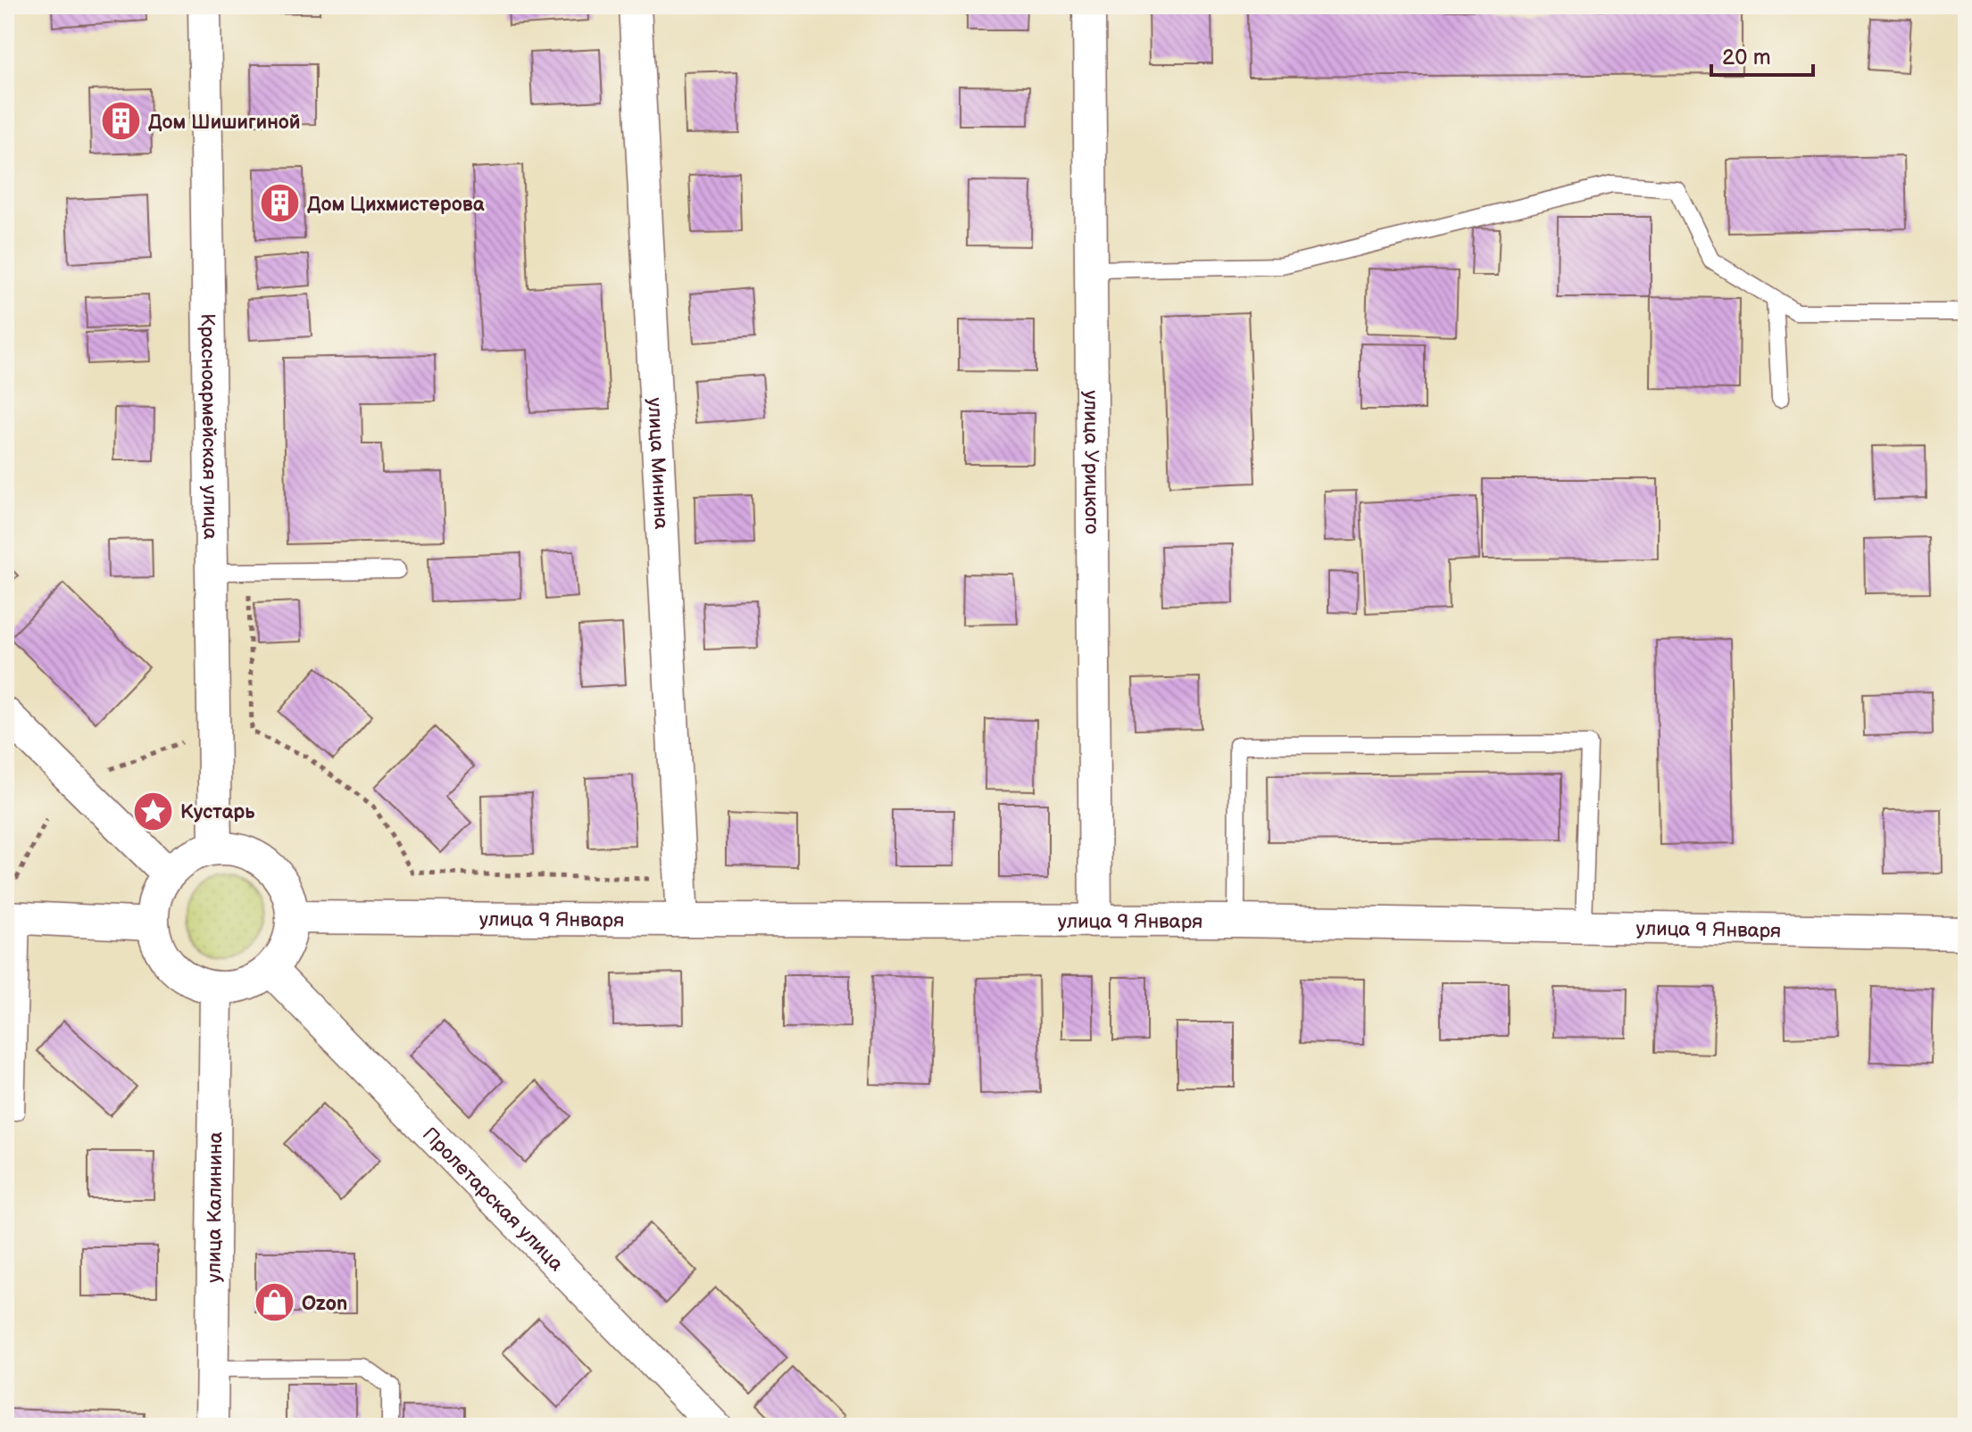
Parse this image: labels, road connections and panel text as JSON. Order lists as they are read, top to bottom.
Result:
{
  "streets": {
    "street": [
      "Красноармейская улица",
      "улица Урицкого",
      "улица Минина",
      "улица 9 Января",
      "Пролетарская улица",
      "улица Калинина"
    ]
  },
  "crossings": [
    ["Красноармейская улица", "улица 9 Января"],
    ["Красноармейская улица", "Пролетарская улица"],
    ["Красноармейская улица", "улица Калинина"],
    ["улица Урицкого", "улица 9 Января"],
    ["улица Минина", "улица 9 Января"],
    ["улица 9 Января", "Пролетарская улица"],
    ["улица 9 Января", "улица Калинина"],
    ["Пролетарская улица", "улица Калинина"]
  ],
  "places": {
    "building": ["Дом Шишигиной", "Дом Цихмистерова"],
    "place": ["Кустарь"],
    "shop": ["Ozon"]
  },
  "scale_bar": "20 m"
}
